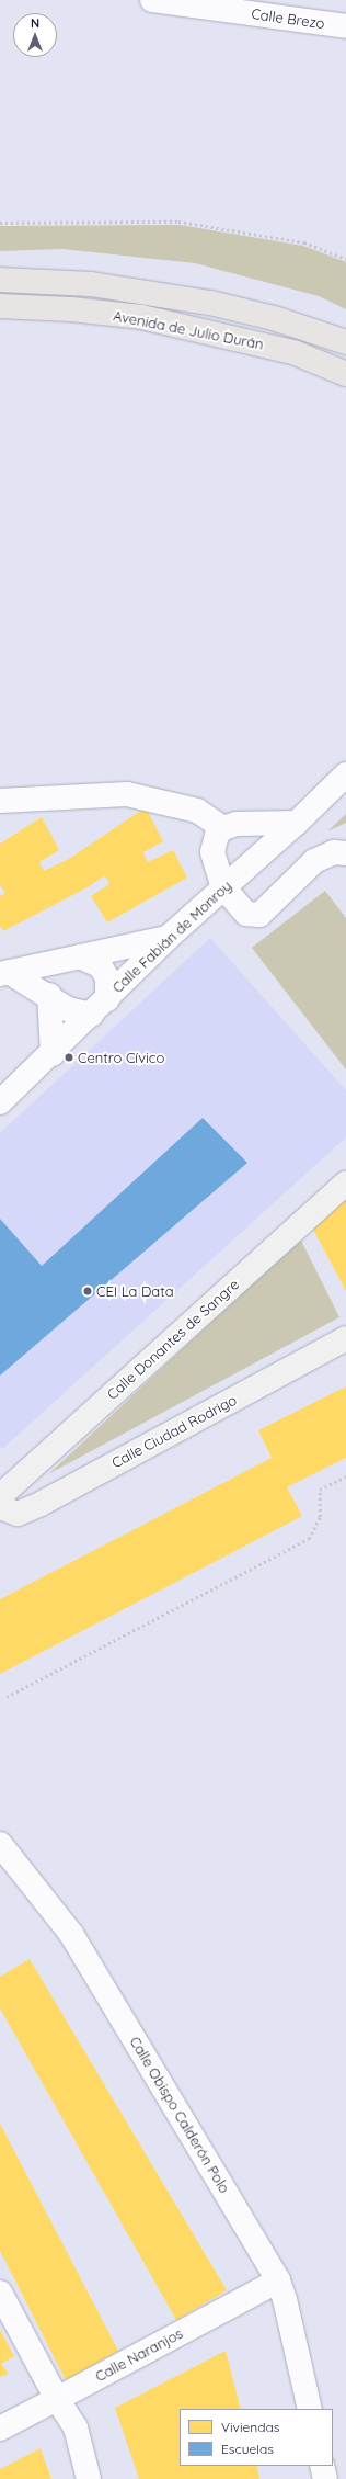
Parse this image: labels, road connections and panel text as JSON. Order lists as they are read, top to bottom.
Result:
{
  "streets": {
    "main road": ["Avenida de Julio Durán", "Calle Donantes de Sangre", "Calle Ciudad Rodrigo"],
    "street": [
      "Calle Brezo",
      "Calle Fabián de Monroy",
      "Calle Obispo Calderón Polo",
      "Calle Naranjos"
    ]
  },
  "crossings": [
    ["Calle Obispo Calderón Polo", "Calle Naranjos"]
  ],
  "places": ["Centro Cívico", "CEI La Data"],
  "legend": ["Viviendas", "Escuelas"],
  "north": "top"
}
